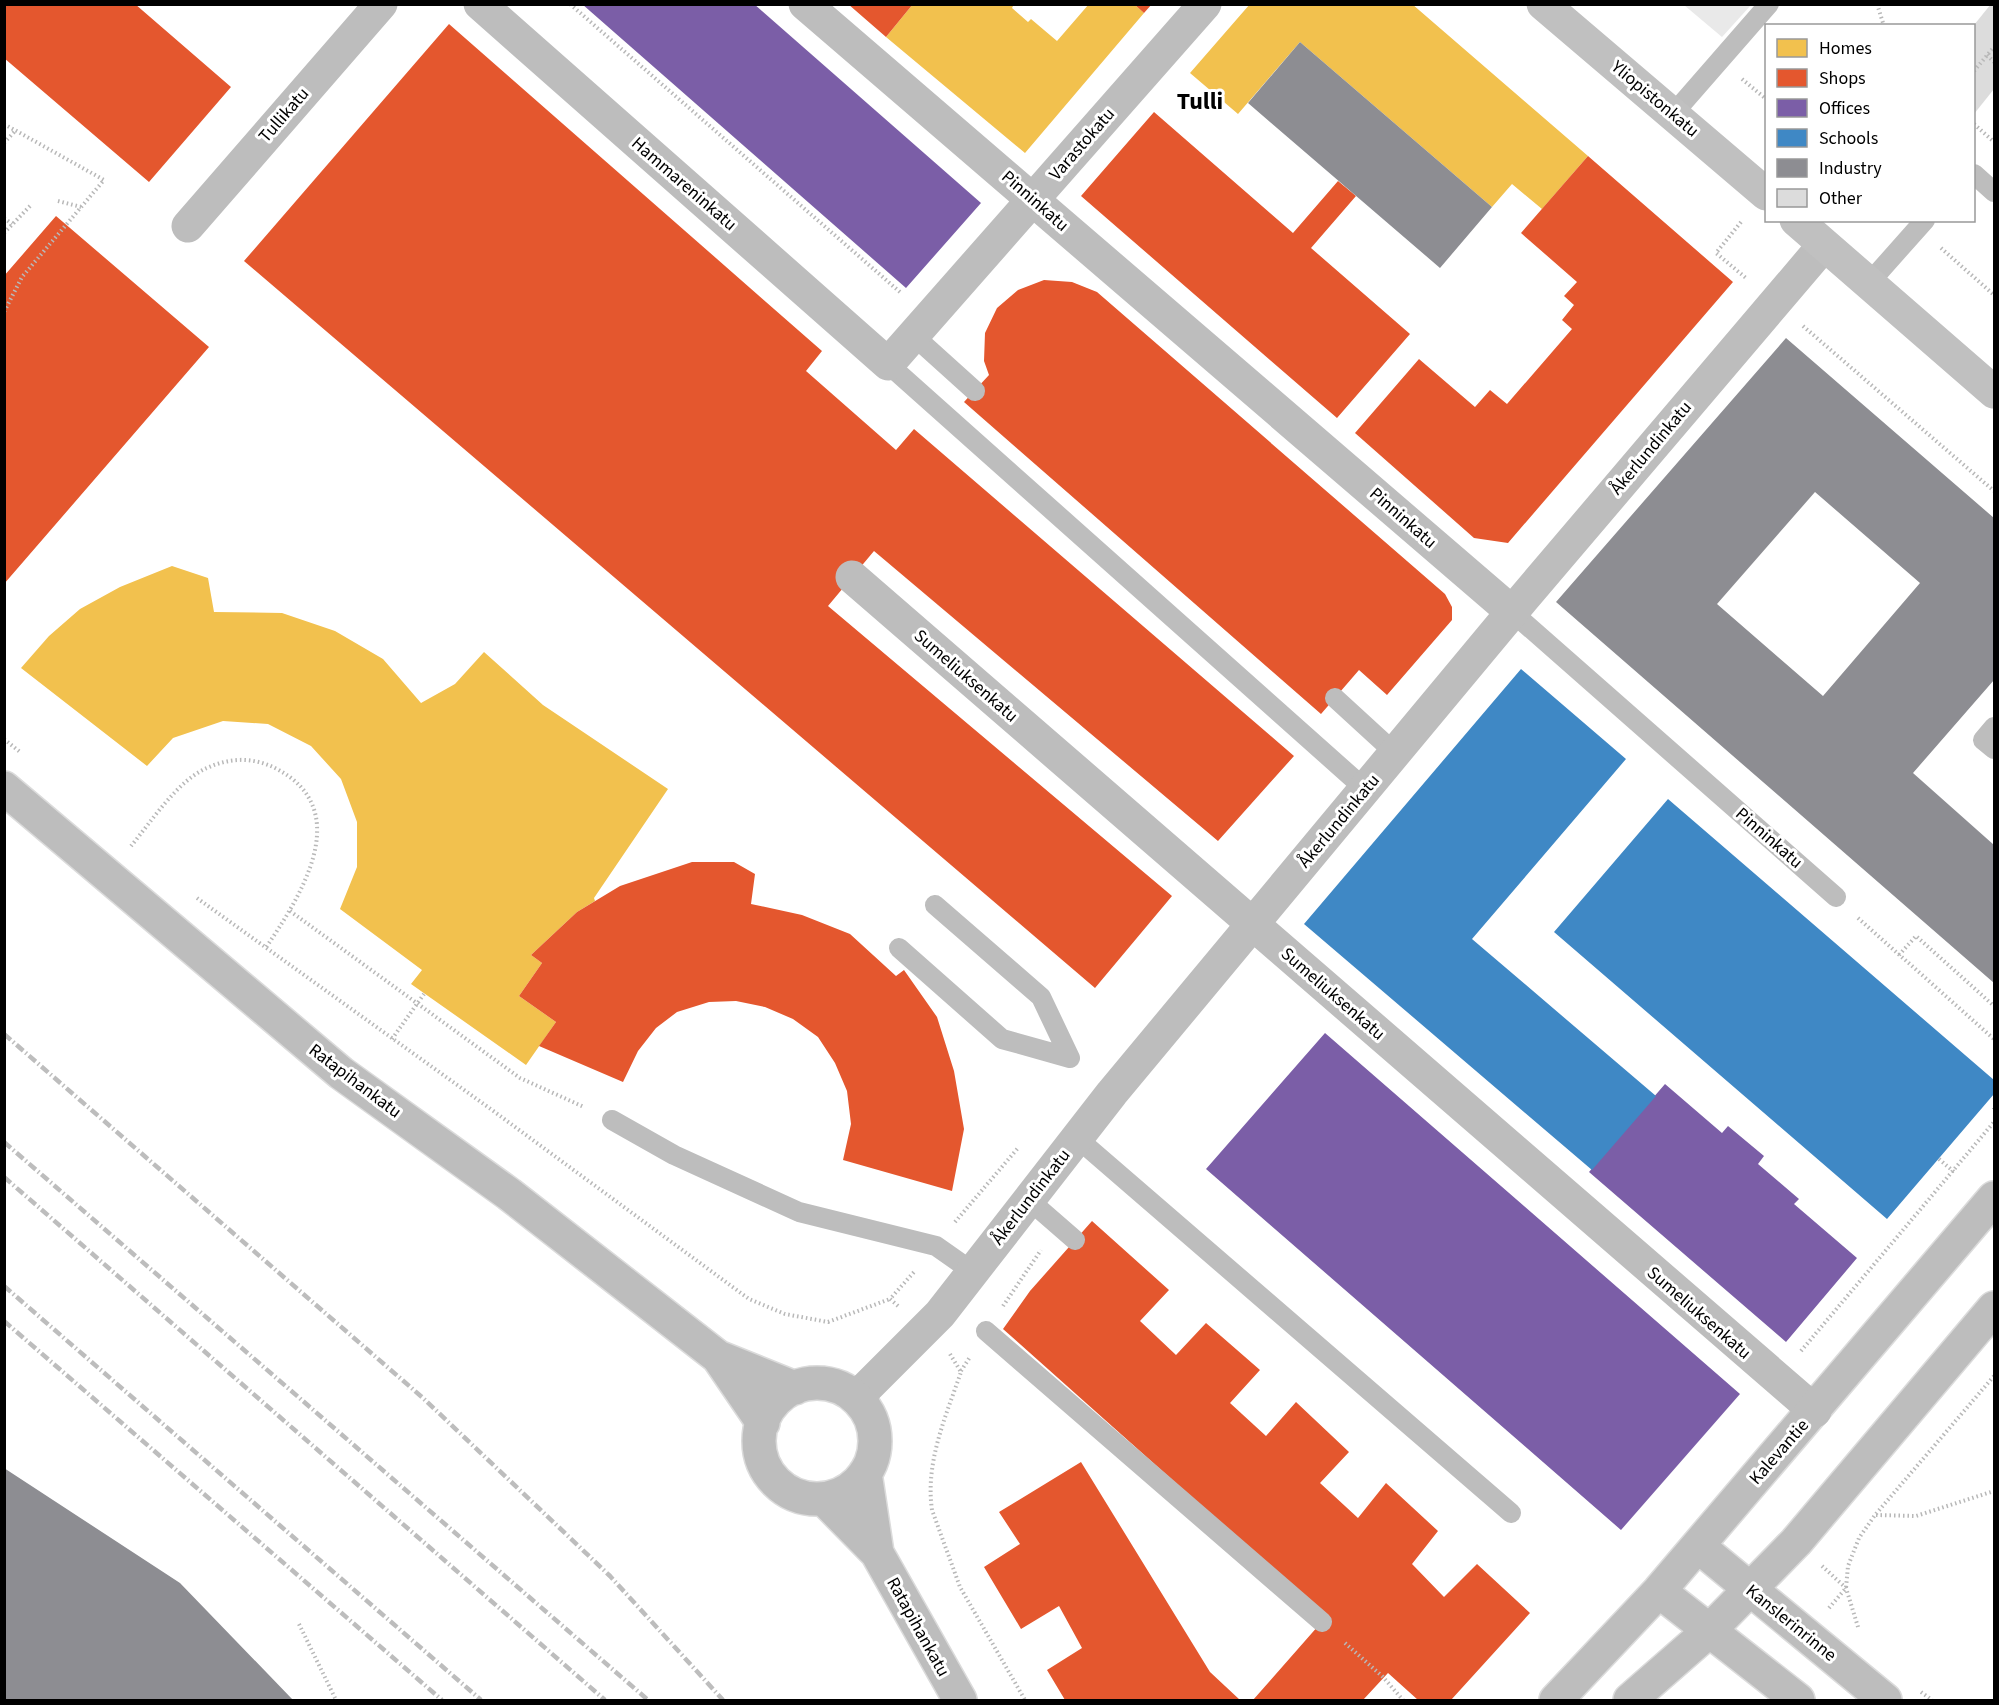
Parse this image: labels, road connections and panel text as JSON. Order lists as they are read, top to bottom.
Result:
{
  "streets": {
    "main road": ["Yliopistonkatu"],
    "street": [
      "Tullikatu",
      "Varastokatu",
      "Hammareninkatu",
      "Pinninkatu",
      "Åkerlundinkatu",
      "Sumeliuksenkatu",
      "Ratapihankatu",
      "Kalevantie",
      "Kanslerinrinne"
    ]
  },
  "crossings": [
    ["Varastokatu", "Hammareninkatu"],
    ["Varastokatu", "Pinninkatu"],
    ["Pinninkatu", "Åkerlundinkatu"],
    ["Åkerlundinkatu", "Sumeliuksenkatu"],
    ["Åkerlundinkatu", "Ratapihankatu"],
    ["Sumeliuksenkatu", "Kalevantie"],
    ["Kalevantie", "Kanslerinrinne"]
  ],
  "districts": ["Tulli"],
  "legend": [
    "Homes",
    "Shops",
    "Offices",
    "Schools",
    "Industry",
    "Other"
  ]
}
